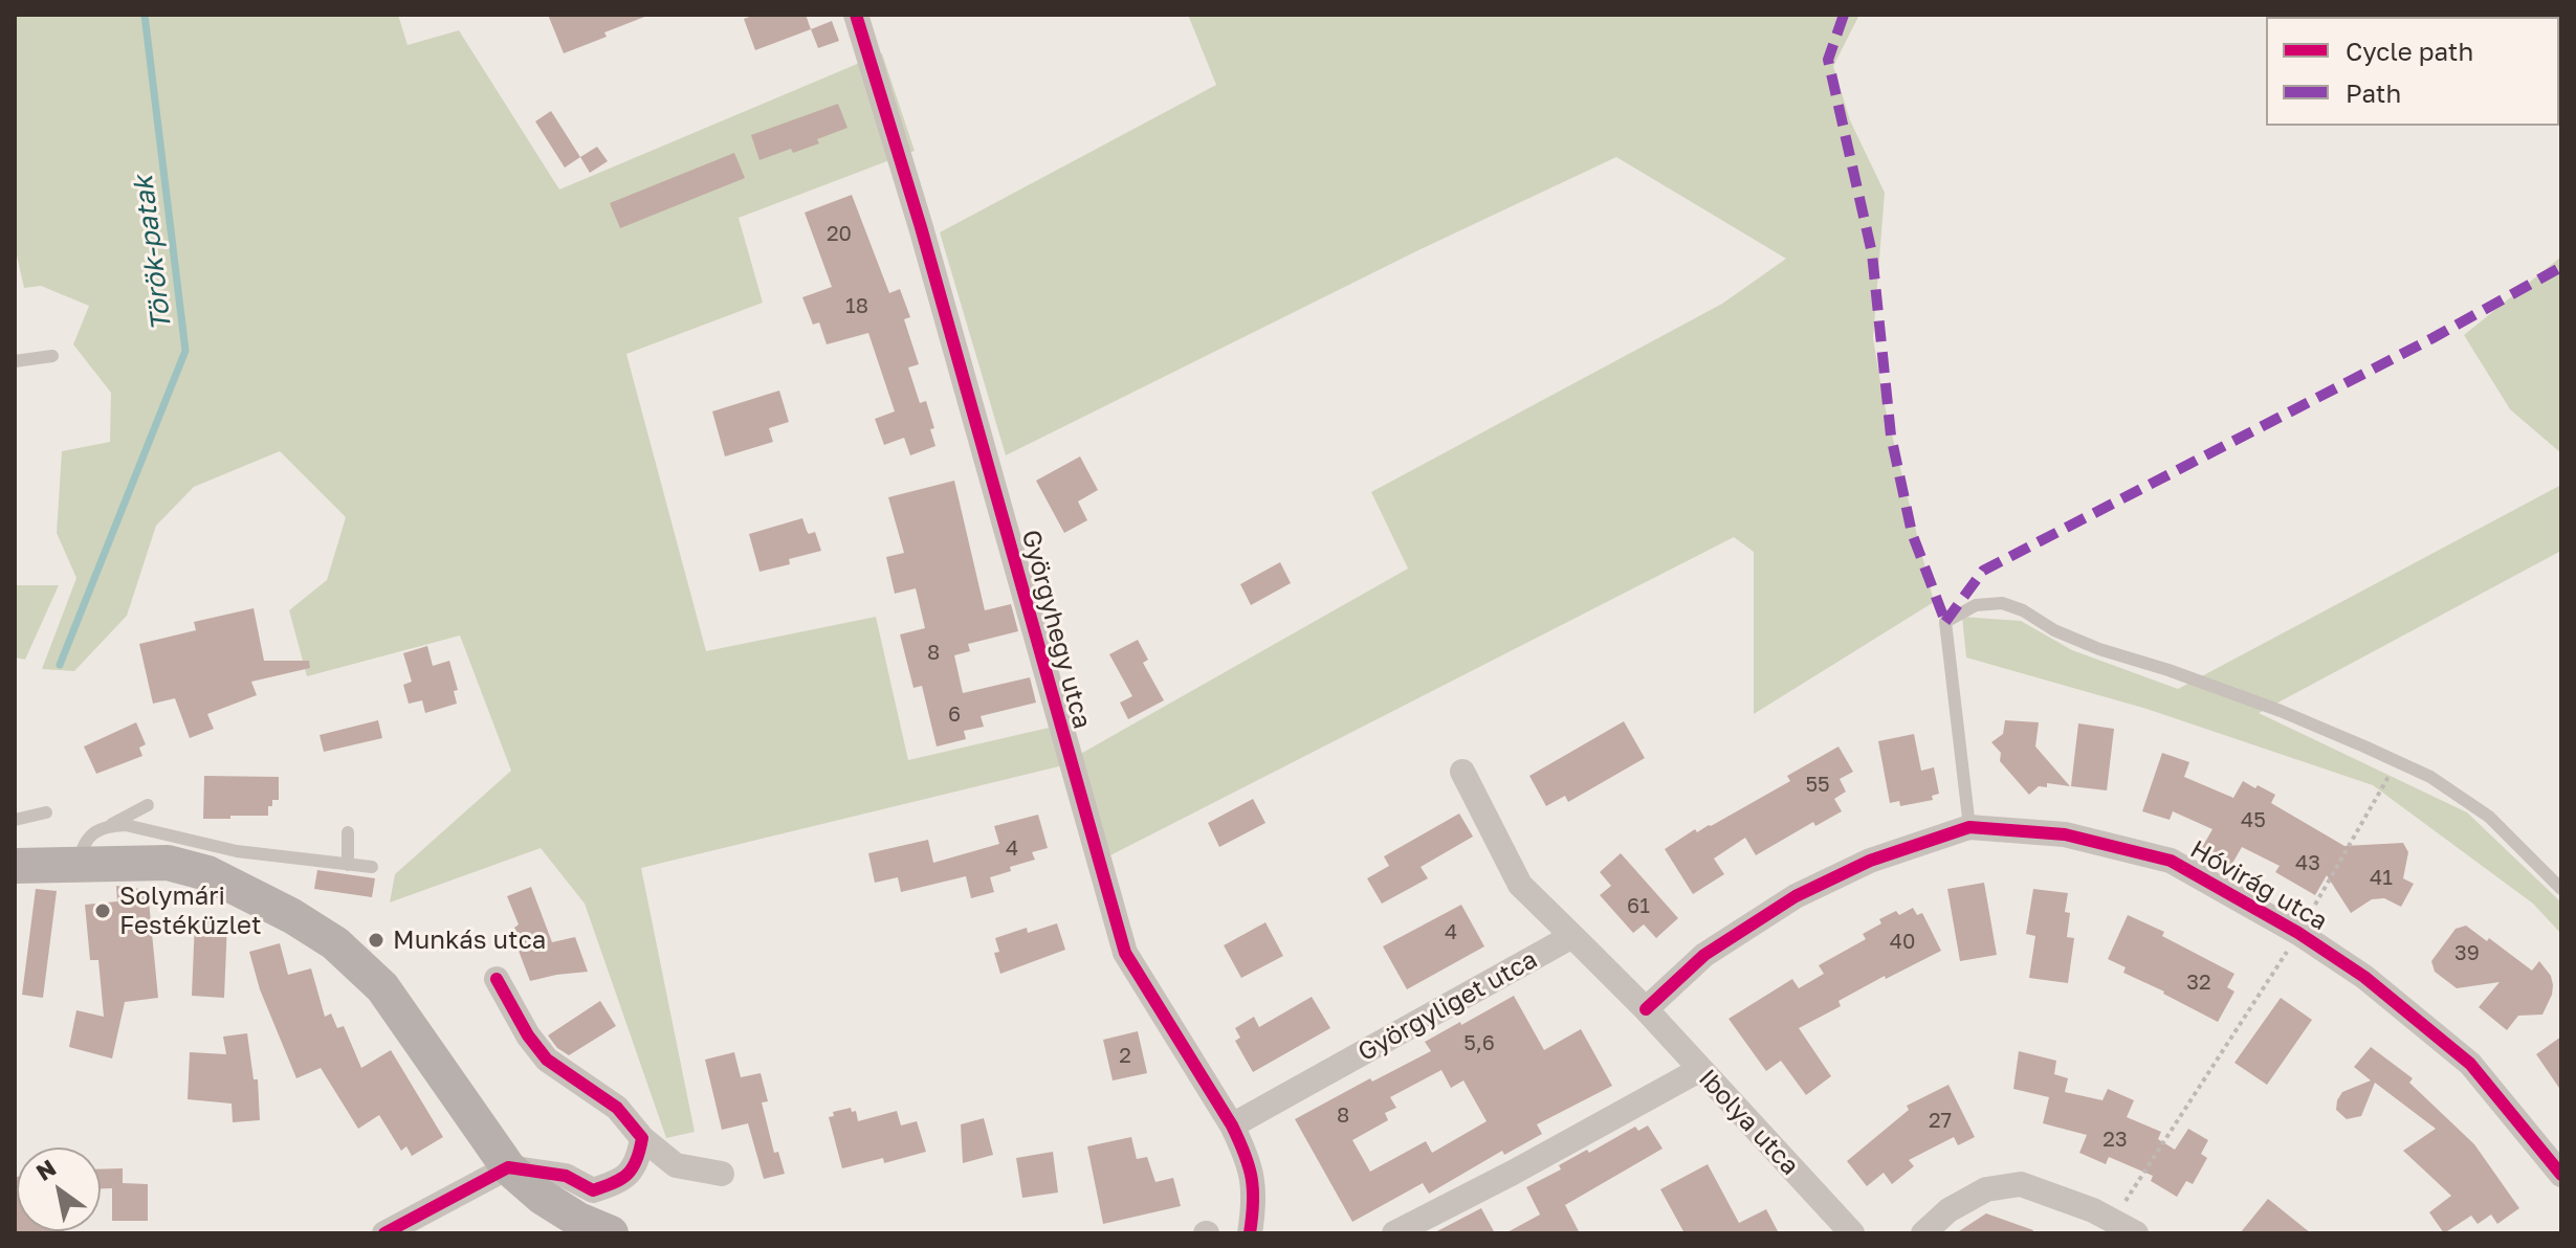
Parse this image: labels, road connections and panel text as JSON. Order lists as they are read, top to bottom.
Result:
{
  "streets": {
    "street": [
      "Györgyhegy utca",
      "Hóvirág utca",
      "Györgyliget utca",
      "Ibolya utca"
    ]
  },
  "crossings": [
    ["Györgyhegy utca", "Györgyliget utca"],
    ["Hóvirág utca", "Ibolya utca"]
  ],
  "water": ["Török-patak"],
  "places": ["Solymári Festéküzlet", "Munkás utca"],
  "house_numbers": [
    "20",
    "18",
    "8",
    "6",
    "55",
    "45",
    "4",
    "43",
    "41",
    "61",
    "4",
    "40",
    "39",
    "32",
    "5,6",
    "2",
    "8",
    "27",
    "23"
  ],
  "legend": ["Cycle path", "Path"],
  "north": "top left"
}
